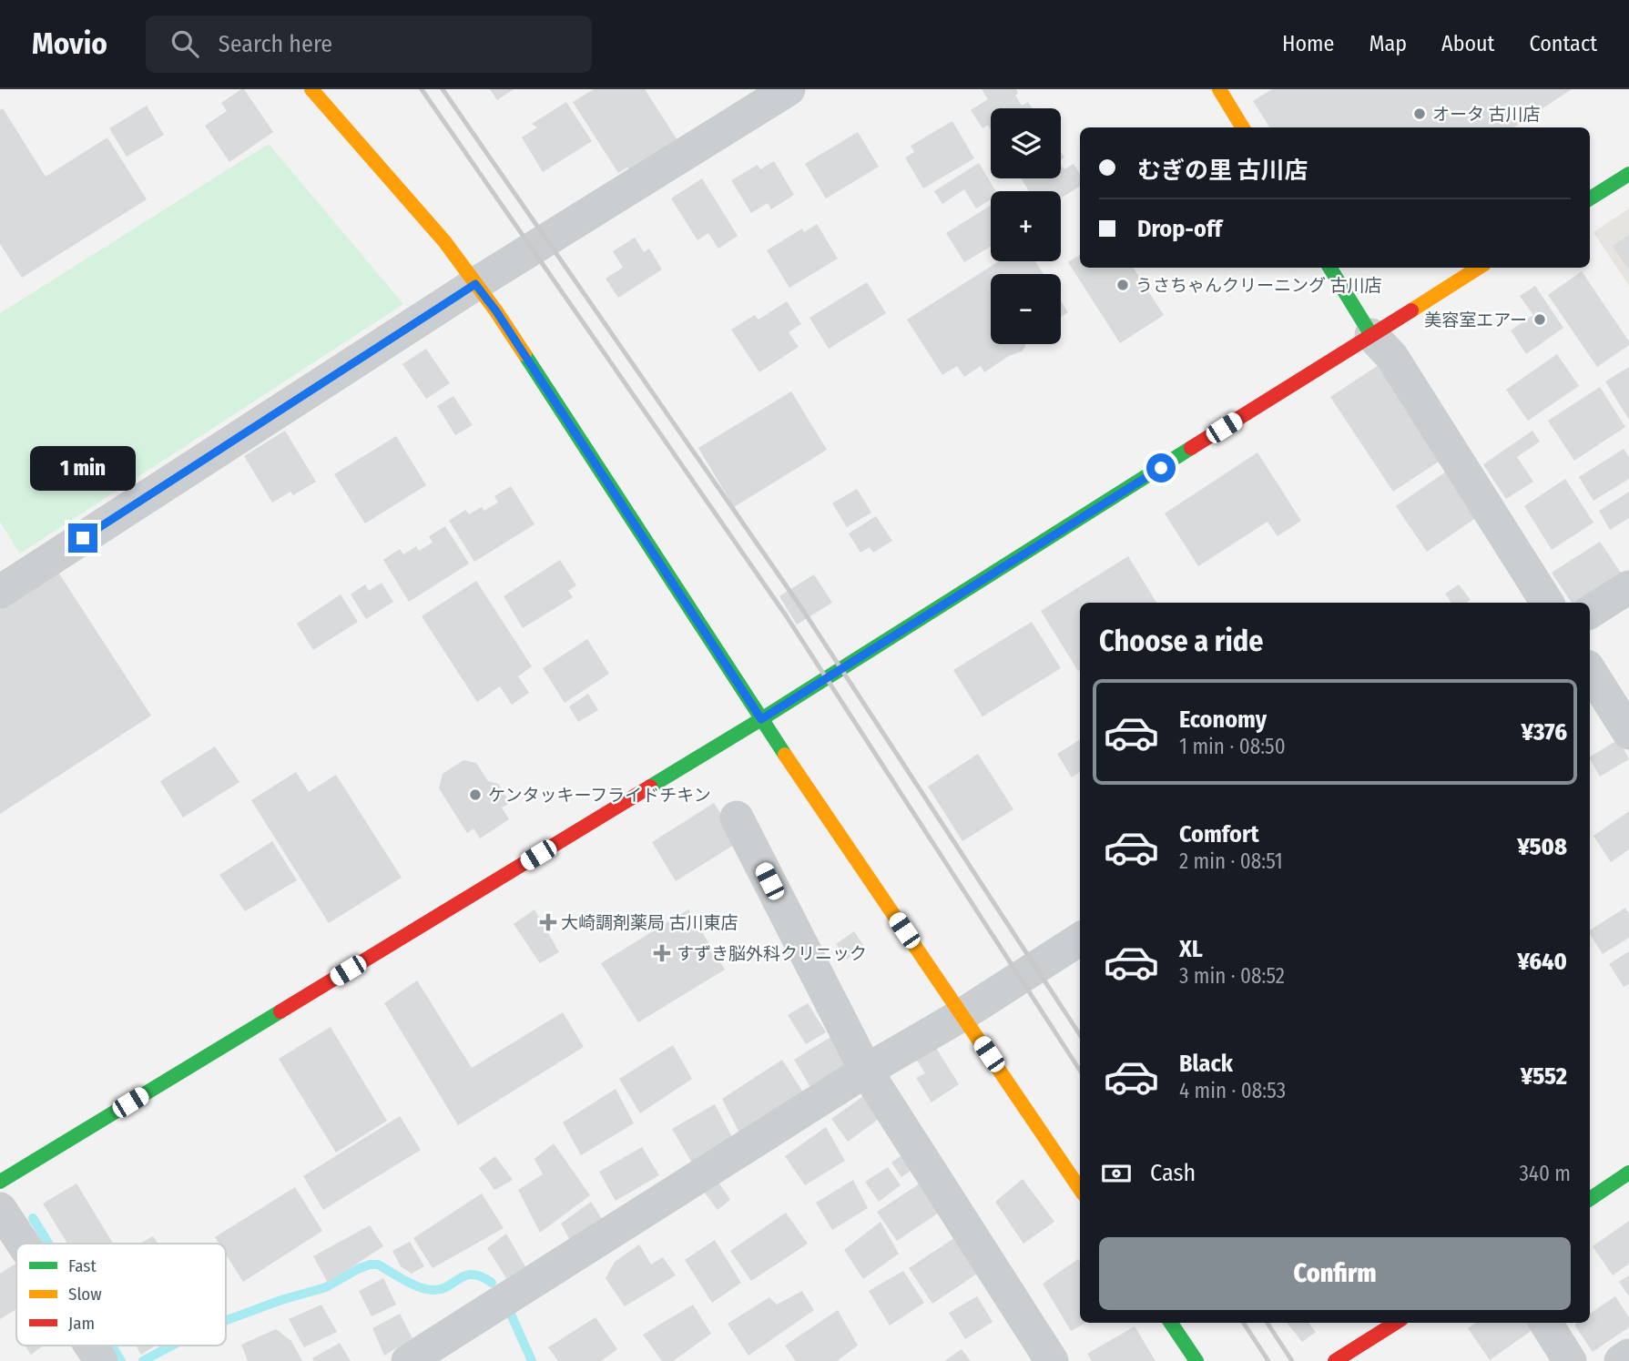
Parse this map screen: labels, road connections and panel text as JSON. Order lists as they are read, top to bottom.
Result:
{
  "places": {
    "other": [
      "オータ 古川店",
      "うさちゃんクリーニング 古川店",
      "美容室エアー",
      "ケンタッキーフライドチキン"
    ],
    "health": ["大崎調剤薬局 古川東店", "すずき脳外科クリニック"]
  },
  "legend": ["Fast", "Slow", "Jam"],
  "page": {
    "header": "Movio",
    "search": "Search here",
    "nav": [
      "Home",
      "Map",
      "About",
      "Contact"
    ],
    "map_buttons": ["+", "−"],
    "banner": ["むぎの里 古川店", "Drop-off"],
    "bubble": "1 min",
    "heading": "Choose a ride",
    "list": [
      {
        "name": "Economy",
        "note": "1 min · 08:50",
        "value": "¥376"
      },
      {
        "name": "Comfort",
        "note": "2 min · 08:51",
        "value": "¥508"
      },
      {
        "name": "XL",
        "note": "3 min · 08:52",
        "value": "¥640"
      },
      {
        "name": "Black",
        "note": "4 min · 08:53",
        "value": "¥552"
      }
    ],
    "pay": ["Cash", "340 m"],
    "buttons": "Confirm"
  }
}
